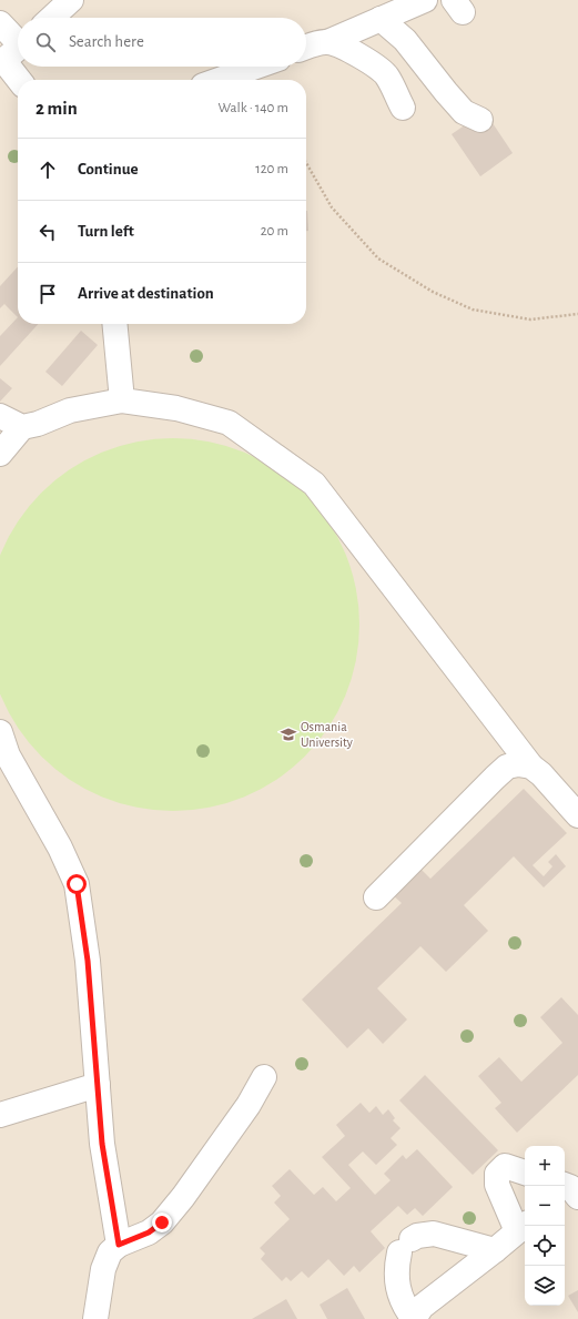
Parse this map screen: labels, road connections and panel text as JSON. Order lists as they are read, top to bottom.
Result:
{
  "places": {
    "school or university": ["Osmania University"]
  },
  "page": {
    "search": "Search here",
    "heading": ["2 min", "Walk · 140 m"],
    "list": [
      ["Continue", "120 m"],
      ["Turn left", "20 m"],
      "Arrive at destination"
    ],
    "map_buttons": ["+", "−"]
  }
}
